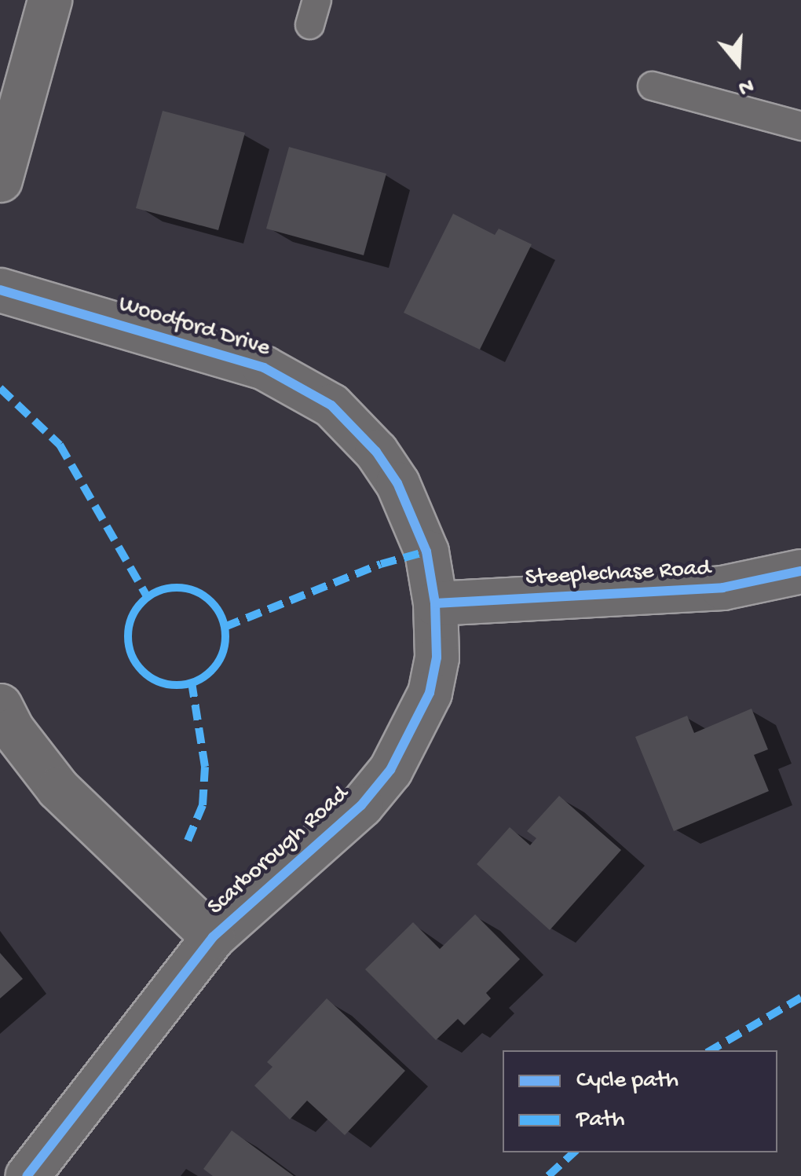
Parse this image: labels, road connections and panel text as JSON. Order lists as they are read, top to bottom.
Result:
{
  "streets": {
    "street": ["Woodford Drive", "Steeplechase Road", "Scarborough Road"]
  },
  "crossings": [
    ["Woodford Drive", "Steeplechase Road"],
    ["Woodford Drive", "Scarborough Road"],
    ["Steeplechase Road", "Scarborough Road"]
  ],
  "legend": ["Cycle path", "Path"],
  "north": "bottom"
}
